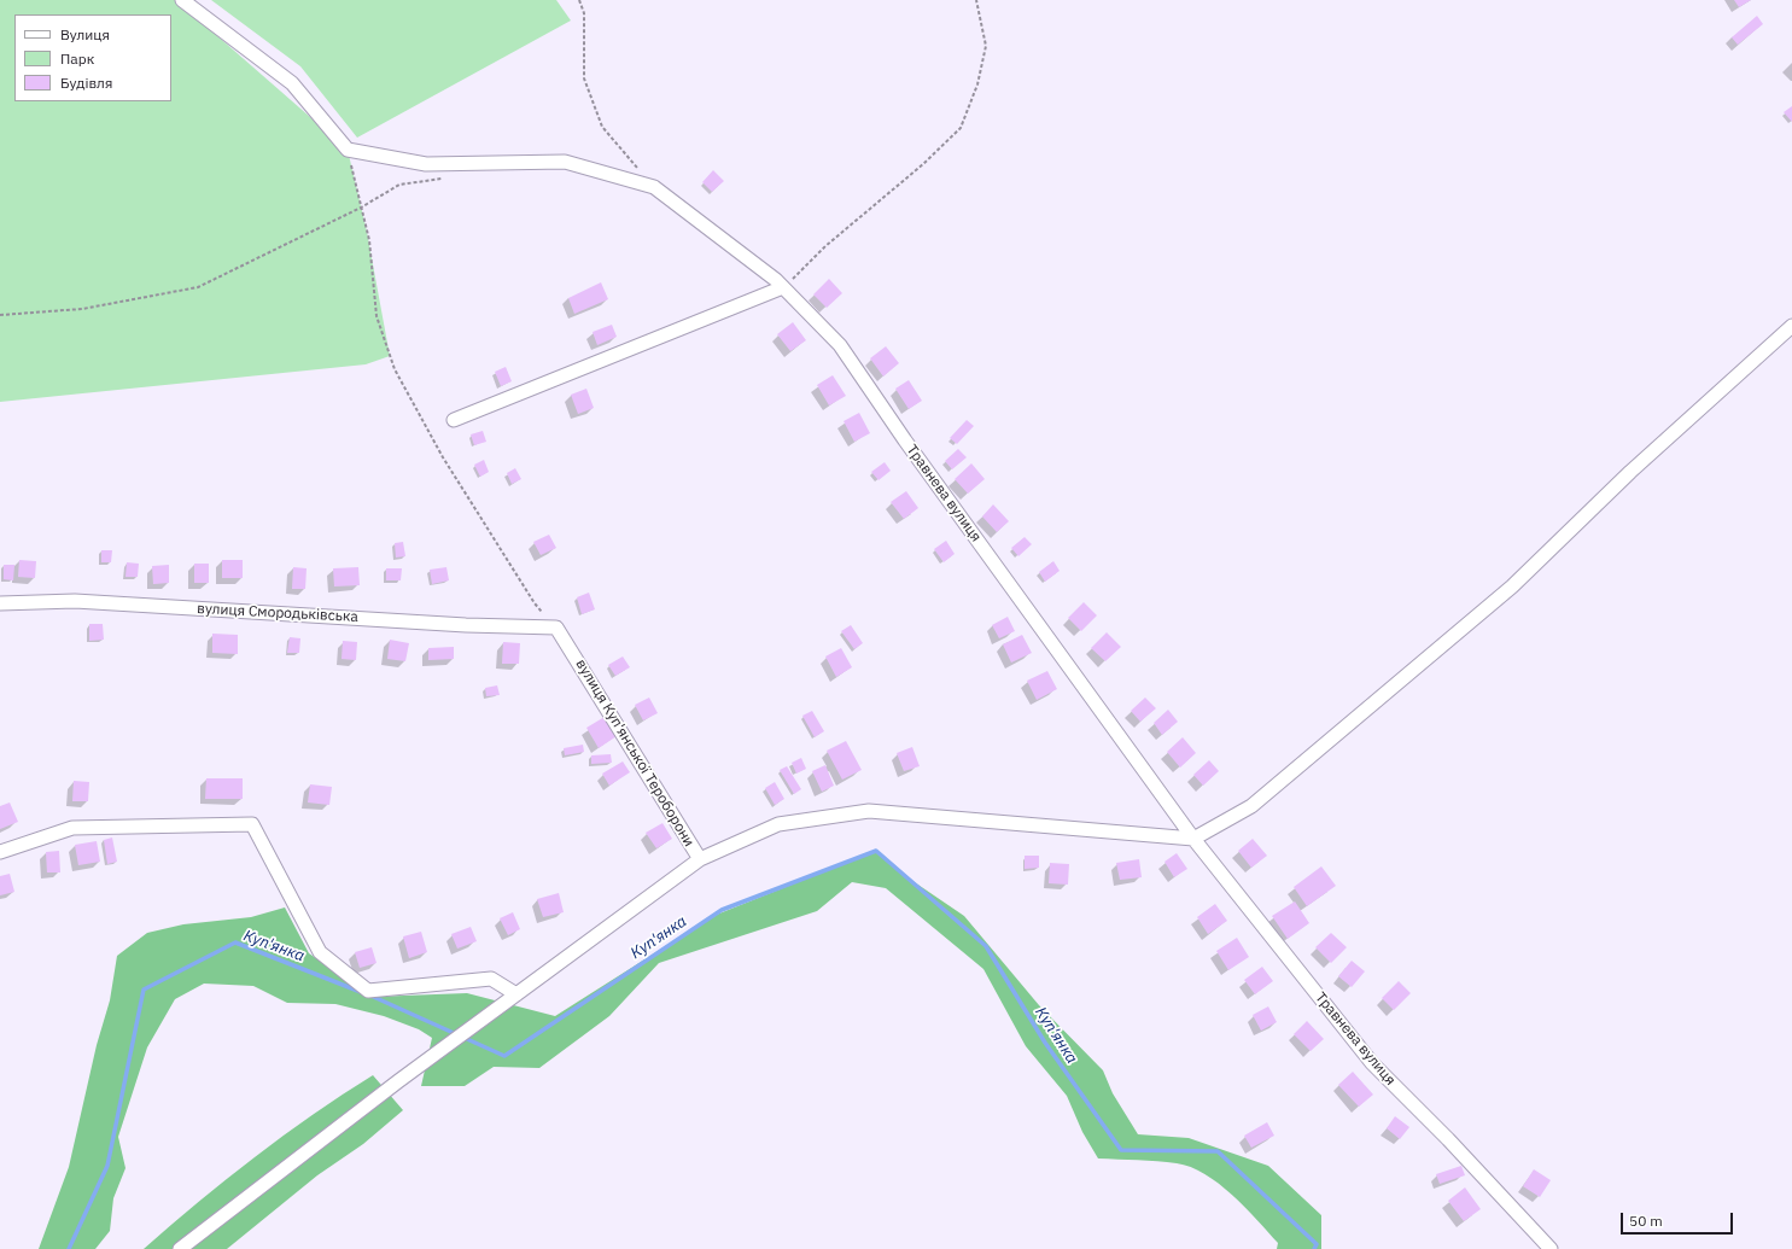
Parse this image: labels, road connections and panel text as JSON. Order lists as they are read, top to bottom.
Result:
{
  "streets": {
    "street": ["Травнева вулиця", "вулиця Смородьківська", "вулиця Куп'янської Тероборони"]
  },
  "crossings": [
    ["вулиця Смородьківська", "вулиця Куп'янської Тероборони"]
  ],
  "water": ["Куп'янка"],
  "legend": ["Вулиця", "Парк", "Будівля"],
  "scale_bar": "50 m"
}
